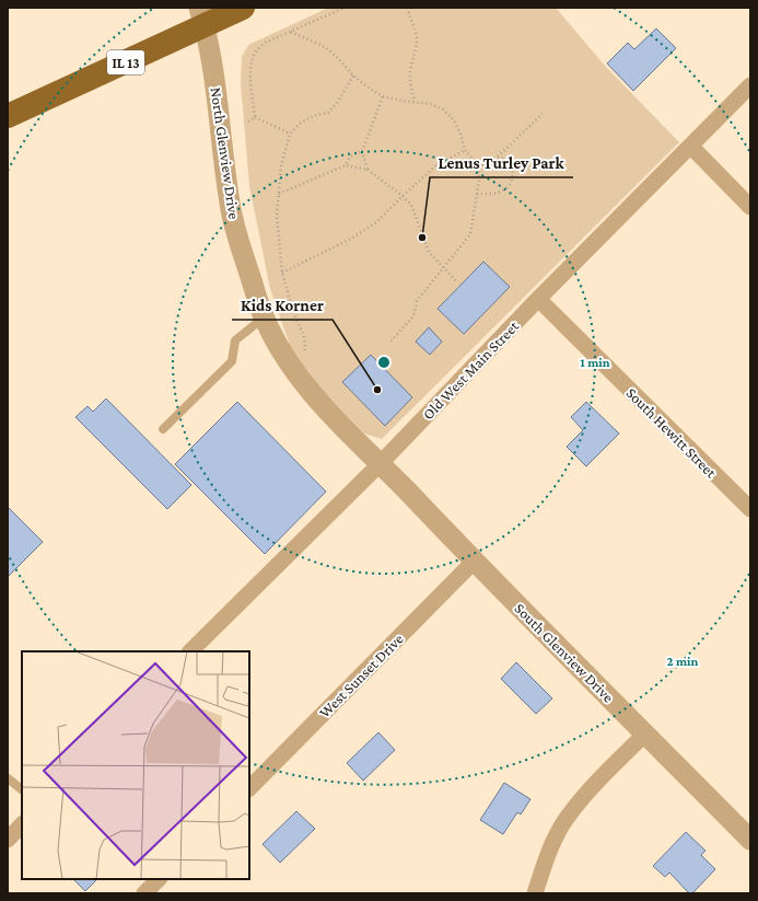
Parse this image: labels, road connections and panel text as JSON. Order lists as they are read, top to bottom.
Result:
{
  "streets": {
    "highway": ["IL 13"],
    "street": [
      "North Glenview Drive",
      "Old West Main Street",
      "South Hewitt Street",
      "South Glenview Drive",
      "West Sunset Drive"
    ]
  },
  "crossings": [
    ["IL 13", "North Glenview Drive"],
    ["North Glenview Drive", "Old West Main Street"],
    ["North Glenview Drive", "South Glenview Drive"],
    ["Old West Main Street", "South Hewitt Street"],
    ["Old West Main Street", "South Glenview Drive"],
    ["South Glenview Drive", "West Sunset Drive"]
  ],
  "places": ["Lenus Turley Park", "Kids Korner"],
  "rings": ["1 min", "2 min"]
}
